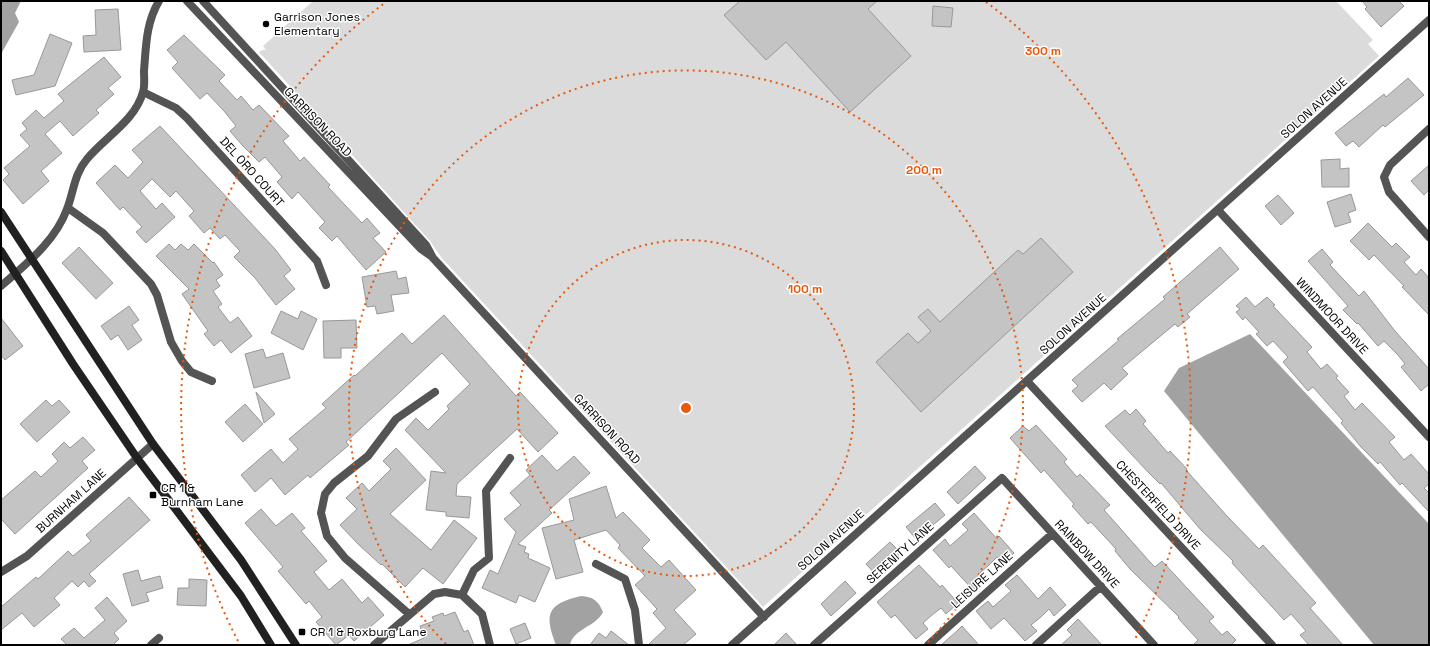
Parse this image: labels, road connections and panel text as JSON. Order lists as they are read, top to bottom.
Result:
{
  "streets": {
    "street": [
      "SOLON AVENUE",
      "GARRISON ROAD",
      "DEL ORO COURT",
      "WINDMOOR DRIVE",
      "BURNHAM LANE",
      "CHESTERFIELD DRIVE",
      "SERENITY LANE",
      "RAINBOW DRIVE",
      "LEISURE LANE"
    ]
  },
  "crossings": [
    ["SOLON AVENUE", "GARRISON ROAD"],
    ["SOLON AVENUE", "WINDMOOR DRIVE"],
    ["SOLON AVENUE", "CHESTERFIELD DRIVE"],
    ["SERENITY LANE", "RAINBOW DRIVE"],
    ["RAINBOW DRIVE", "LEISURE LANE"]
  ],
  "places": {
    "other": ["Garrison Jones Elementary"],
    "transit": ["CR 1 & Burnham Lane", "CR 1 & Roxburg Lane"]
  },
  "rings": ["300 m", "200 m", "100 m"]
}
